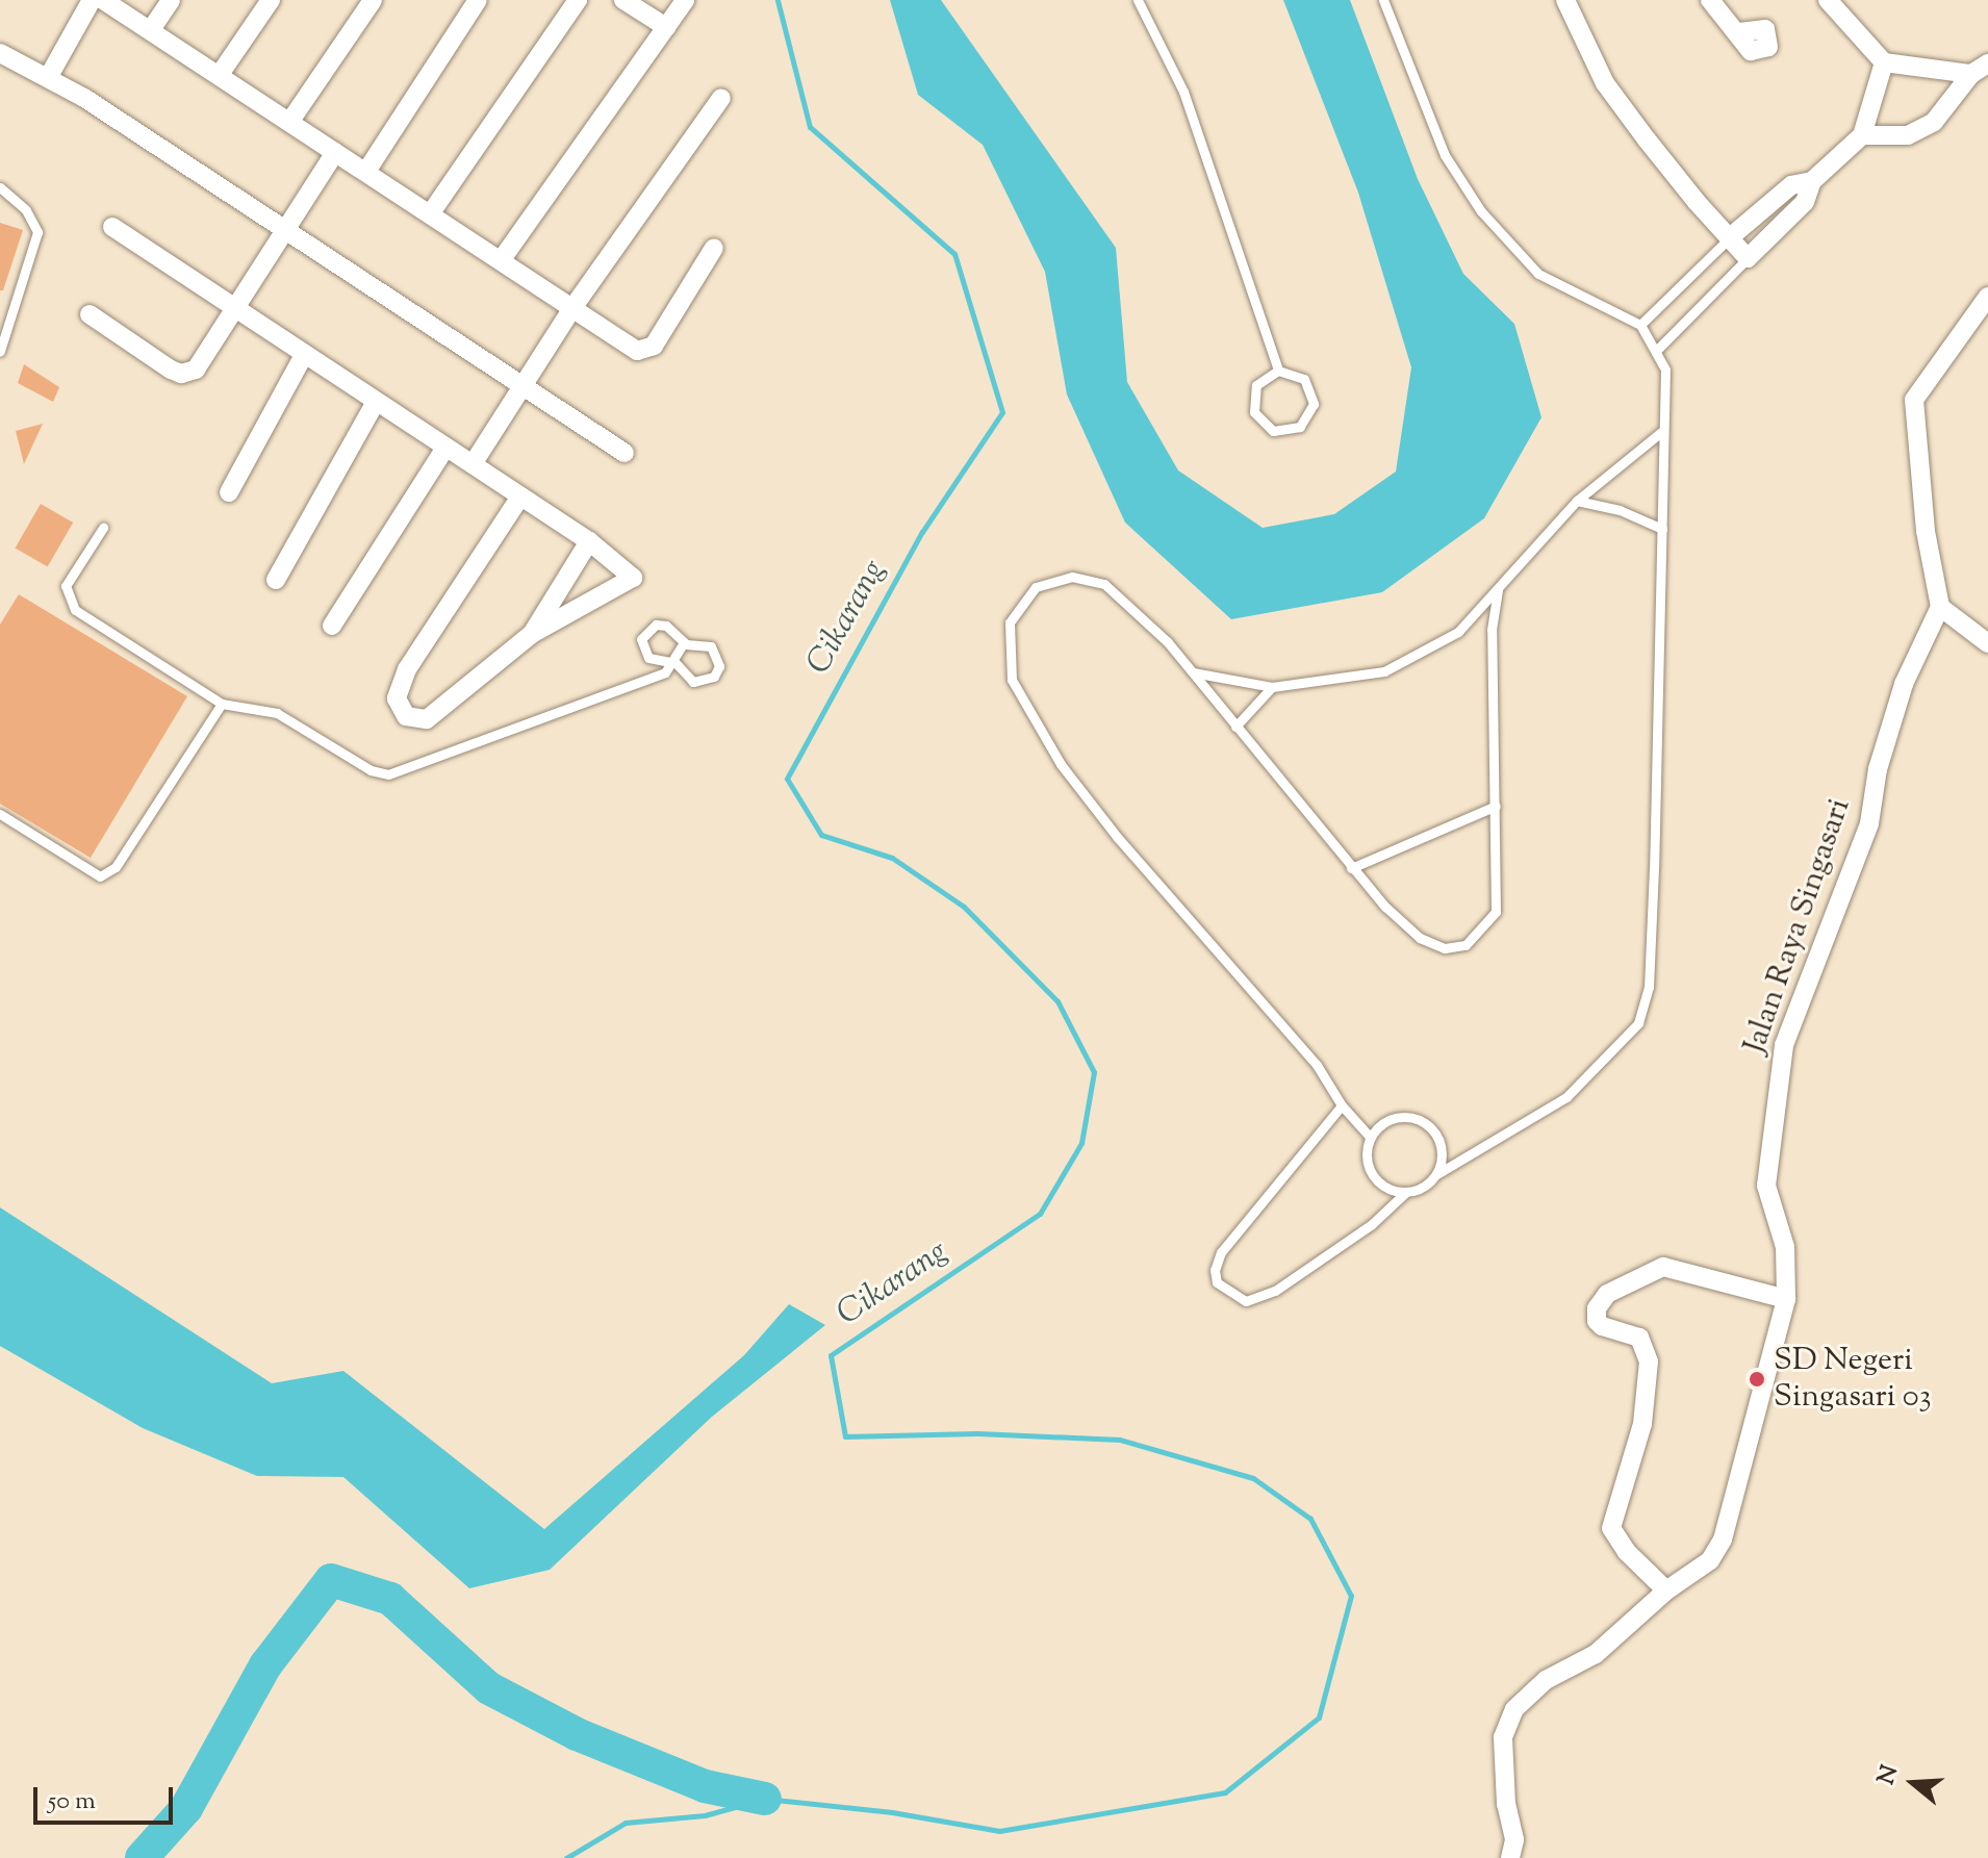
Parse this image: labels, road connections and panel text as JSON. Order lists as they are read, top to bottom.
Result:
{
  "streets": {
    "street": ["Jalan Raya Singasari"]
  },
  "water": ["Cikarang"],
  "places": ["SD Negeri Singasari 03"],
  "scale_bar": "50 m",
  "north": "left"
}
